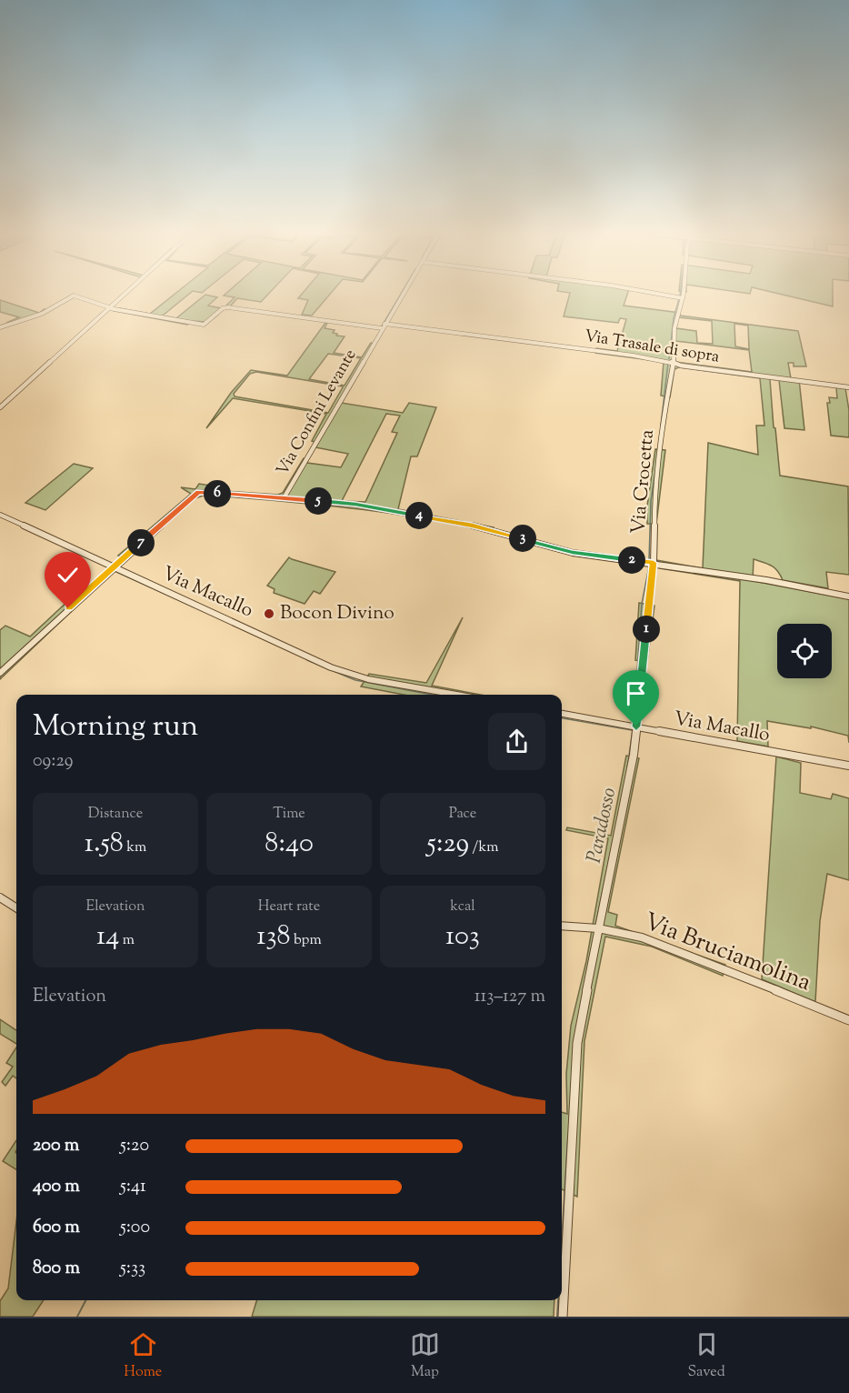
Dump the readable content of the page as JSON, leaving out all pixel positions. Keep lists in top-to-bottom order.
{
  "streets": {
    "street": [
      "Via Trasale di sopra",
      "Via Confini Levante",
      "Via Crocetta",
      "Via Macallo",
      "Via Bruciamolina"
    ]
  },
  "crossings": [
    ["Via Trasale di sopra", "Via Confini Levante"],
    ["Via Trasale di sopra", "Via Crocetta"],
    ["Via Confini Levante", "Via Macallo"],
    ["Via Crocetta", "Via Macallo"],
    ["Via Crocetta", "Via Bruciamolina"]
  ],
  "water": ["Paradosso"],
  "places": ["Bocon Divino"],
  "page": {
    "pins": [
      "6",
      "5",
      "4",
      "3",
      "7",
      "2",
      "1"
    ],
    "heading": ["Morning run", "09:29"],
    "stats": [
      ["Distance", "1.58 km"],
      ["Time", "8:40"],
      ["Pace", "5:29 /km"],
      ["Elevation", "14 m"],
      ["Heart rate", "138 bpm"],
      ["kcal", "103"]
    ],
    "chart": ["Elevation", "113–127 m"],
    "list": [
      {
        "name": "200 m",
        "note": "5:20"
      },
      {
        "name": "400 m",
        "note": "5:41"
      },
      {
        "name": "600 m",
        "note": "5:00"
      },
      {
        "name": "800 m",
        "note": "5:33"
      }
    ],
    "tabs": ["Home", "Map", "Saved"]
  }
}
